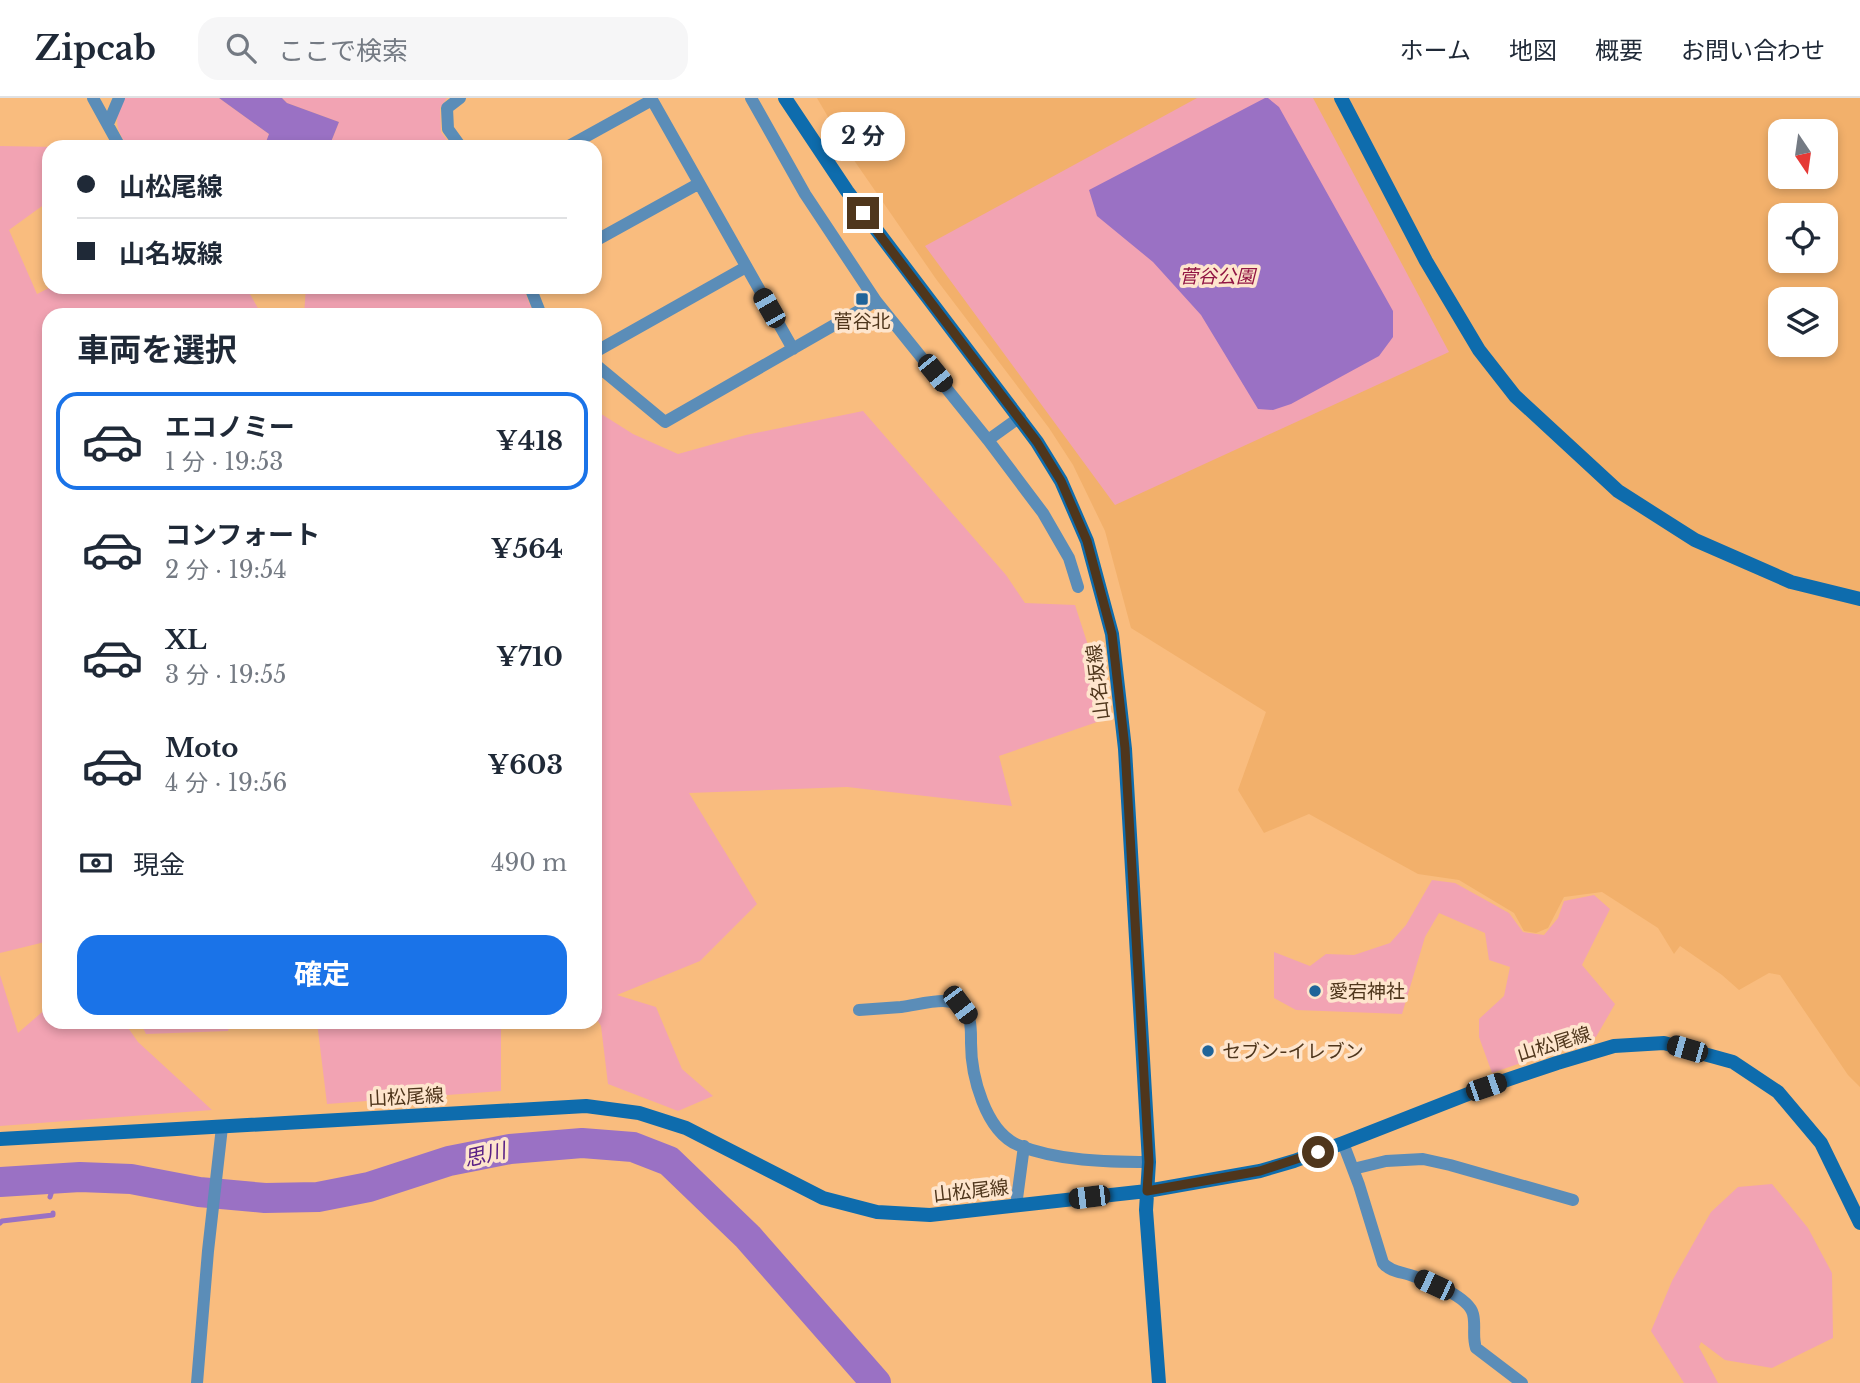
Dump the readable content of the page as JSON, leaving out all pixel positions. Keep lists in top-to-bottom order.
{
  "streets": {
    "main road": ["山名坂線", "山松尾線"]
  },
  "crossings": [
    ["山名坂線", "山松尾線"]
  ],
  "water": ["思川"],
  "parks": ["菅谷公園"],
  "places": {
    "transit": ["菅谷北"],
    "other": ["愛宕神社", "セブン-イレブン"]
  },
  "north": "bottom",
  "page": {
    "header": "Zipcab",
    "search": "ここで検索",
    "nav": [
      "ホーム",
      "地図",
      "概要",
      "お問い合わせ"
    ],
    "bubble": "2 分",
    "banner": ["山松尾線", "山名坂線"],
    "heading": "車両を選択",
    "list": [
      {
        "name": "エコノミー",
        "note": "1 分 · 19:53",
        "value": "¥418"
      },
      {
        "name": "コンフォート",
        "note": "2 分 · 19:54",
        "value": "¥564"
      },
      {
        "name": "XL",
        "note": "3 分 · 19:55",
        "value": "¥710"
      },
      {
        "name": "Moto",
        "note": "4 分 · 19:56",
        "value": "¥603"
      }
    ],
    "pay": ["現金", "490 m"],
    "buttons": "確定"
  }
}
